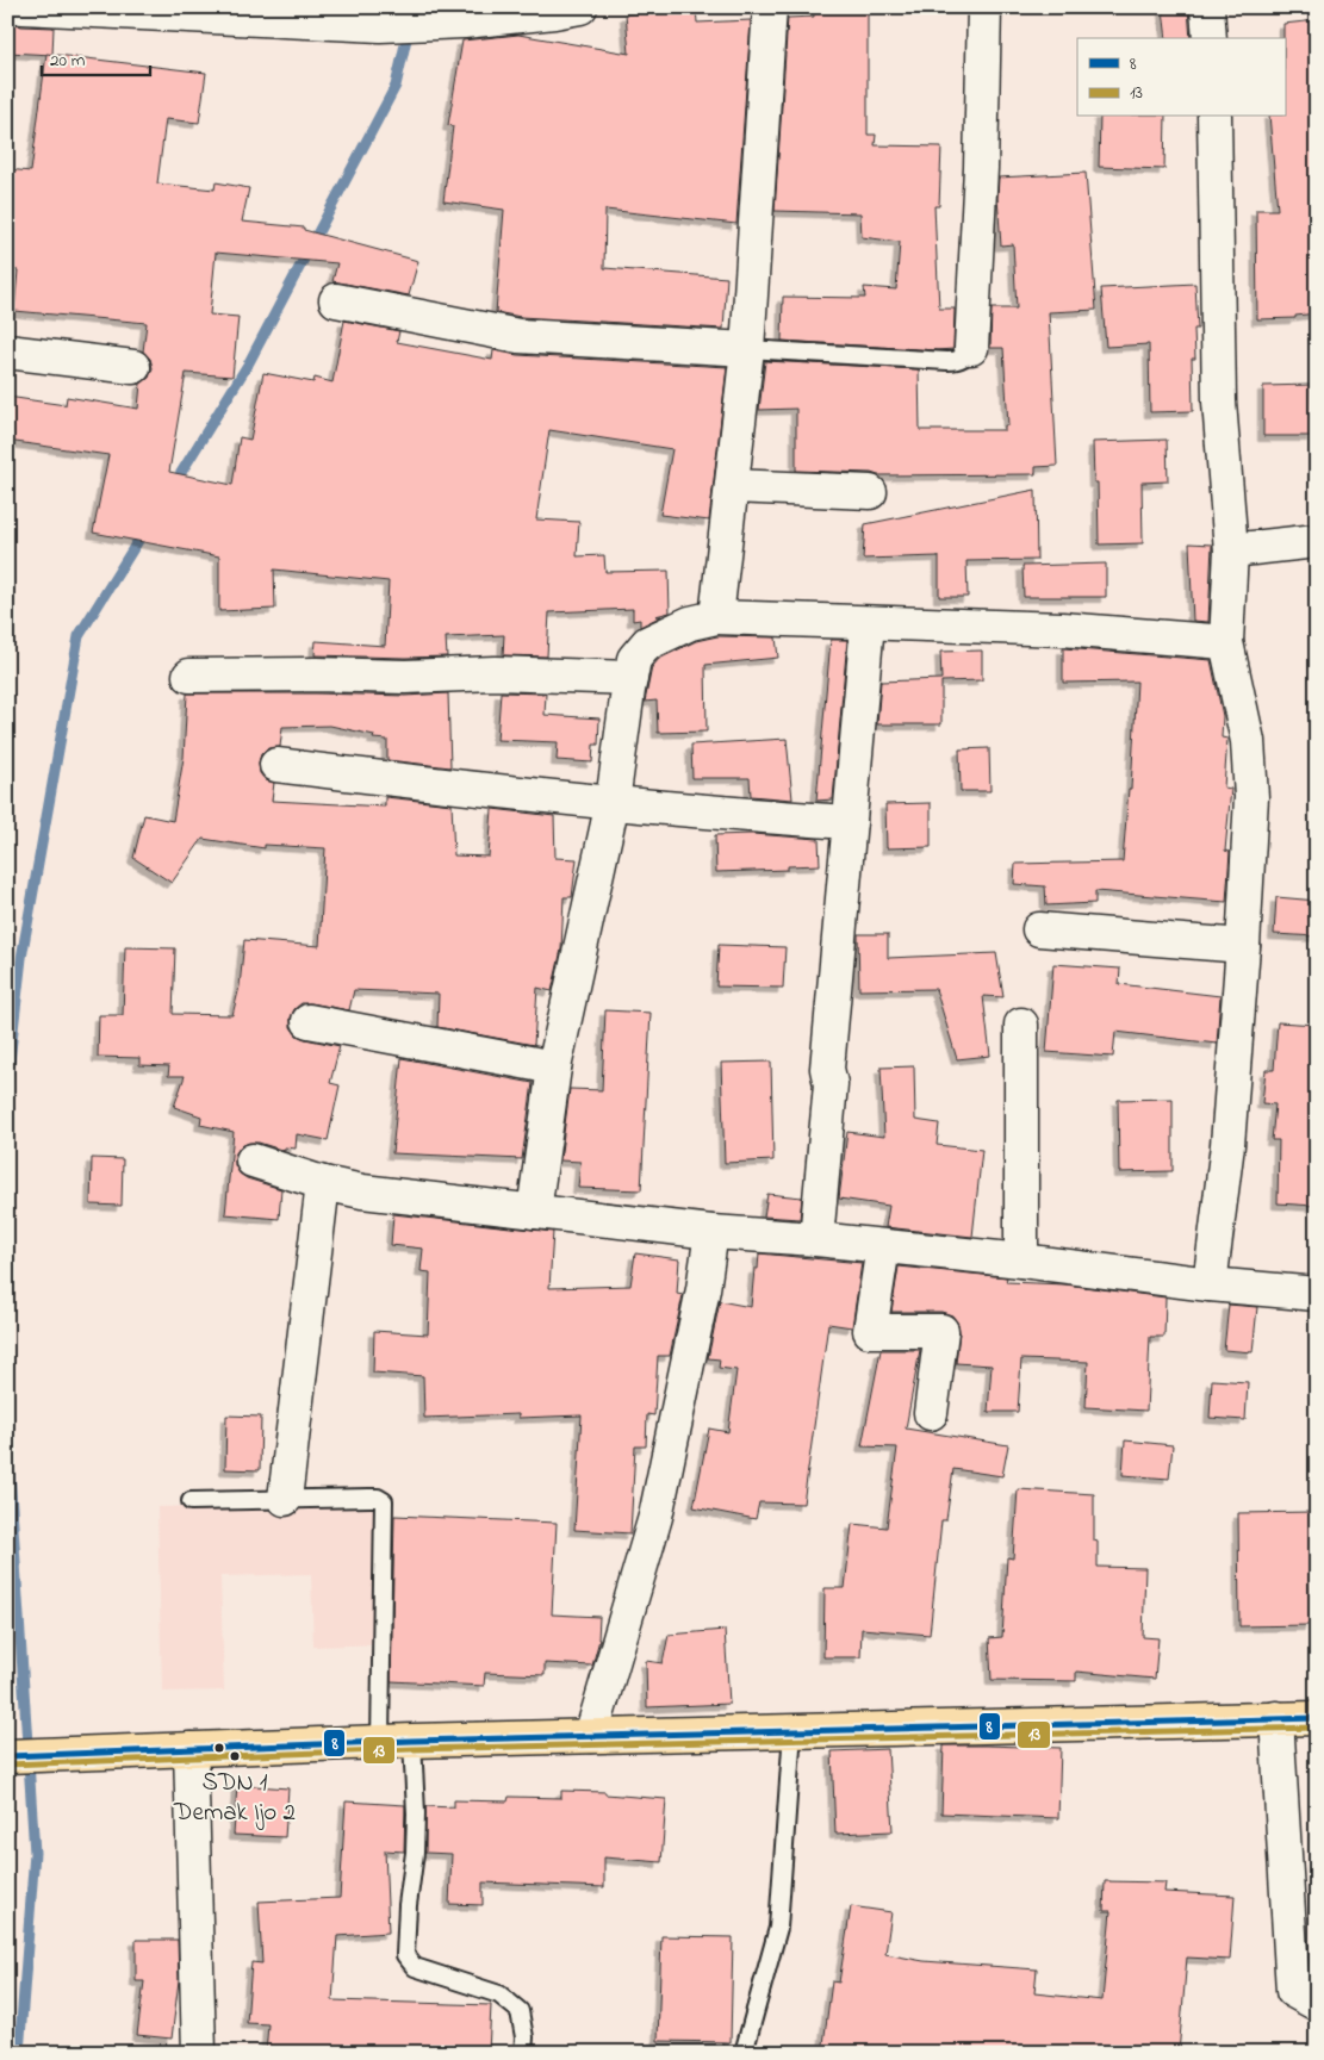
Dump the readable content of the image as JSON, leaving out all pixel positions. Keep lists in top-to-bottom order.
{
  "places": ["SDN 1 Demak Ijo 2"],
  "lines": ["transit line 8", "transit line 13"],
  "legend": ["8", "13"],
  "scale_bar": "20 m"
}
